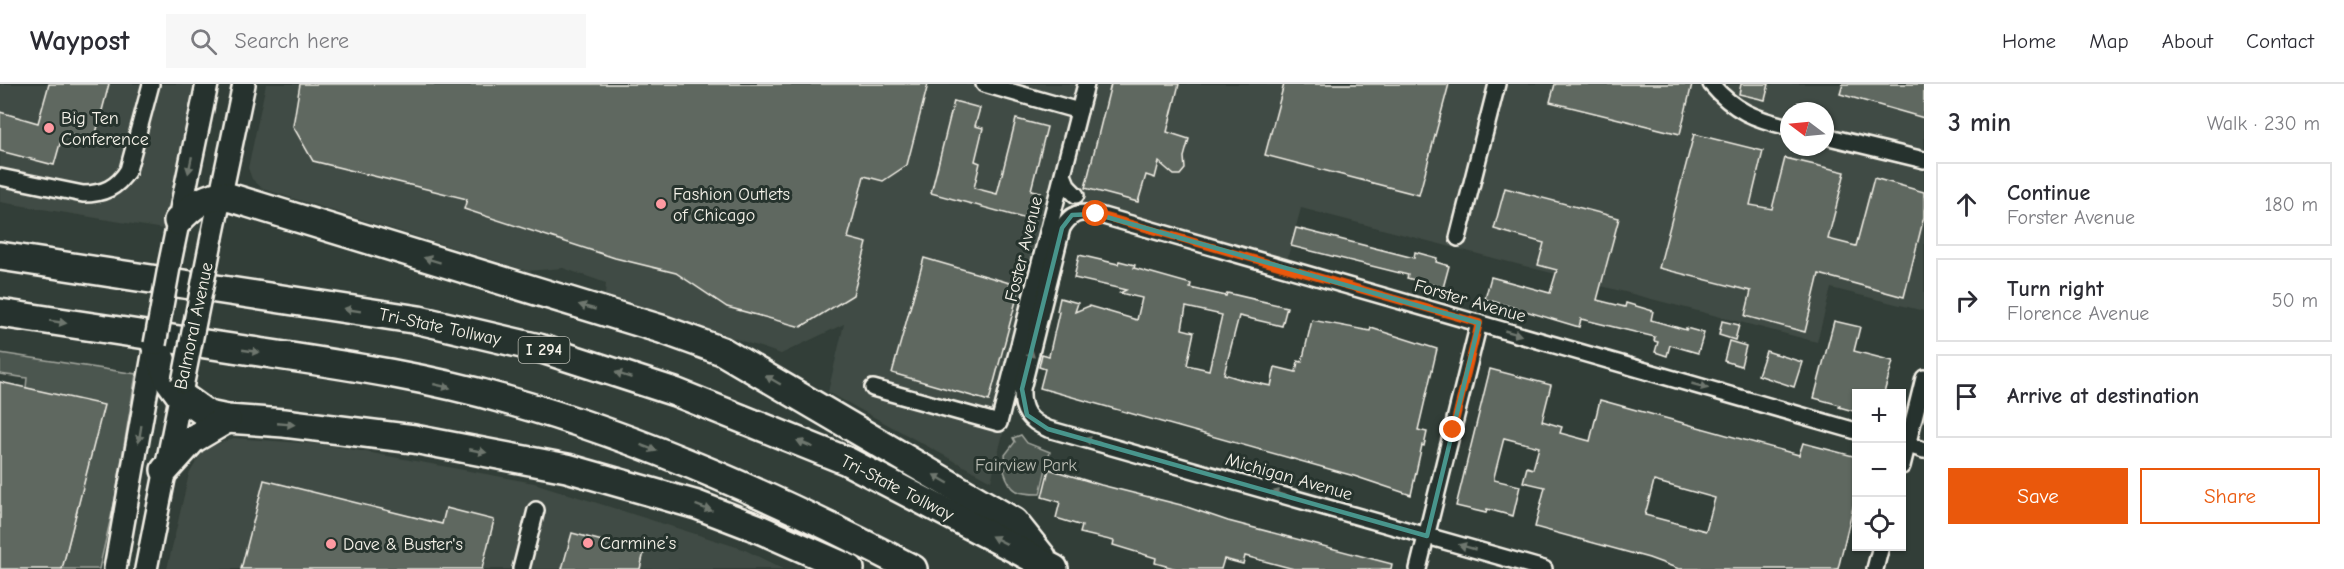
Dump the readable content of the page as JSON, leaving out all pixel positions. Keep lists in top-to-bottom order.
{
  "streets": {
    "highway": ["Tri-State Tollway", "I 294"],
    "street": [
      "Foster Avenue",
      "Forster Avenue",
      "Balmoral Avenue",
      "Michigan Avenue"
    ]
  },
  "crossings": [
    ["Foster Avenue", "Forster Avenue"],
    ["Foster Avenue", "Michigan Avenue"]
  ],
  "one_way": ["Forster Avenue", "Michigan Avenue"],
  "parks": ["Fairview Park"],
  "places": [
    "Big Ten Conference",
    "Fashion Outlets of Chicago",
    "Carmine’s",
    "Dave & Buster's"
  ],
  "north": "left",
  "page": {
    "header": "Waypost",
    "search": "Search here",
    "nav": [
      "Home",
      "Map",
      "About",
      "Contact"
    ],
    "heading": ["3 min", "Walk · 230 m"],
    "list": [
      ["Continue", "Forster Avenue", "180 m"],
      ["Turn right", "Florence Avenue", "50 m"],
      "Arrive at destination"
    ],
    "map_buttons": ["+", "−"],
    "buttons": ["Save", "Share"]
  }
}
